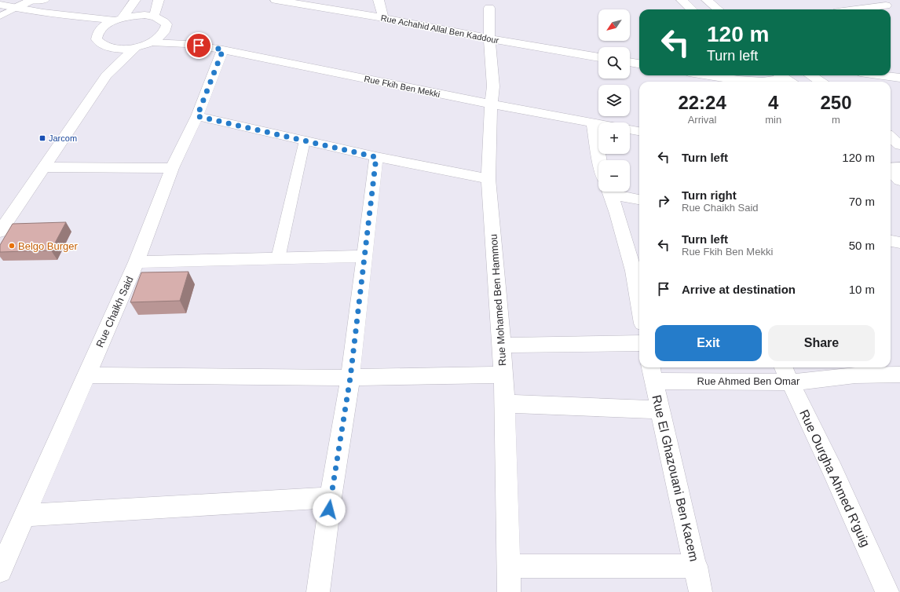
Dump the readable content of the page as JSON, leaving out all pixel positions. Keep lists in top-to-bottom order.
{
  "streets": {
    "street": [
      "Rue Achahid Allal Ben Kaddour",
      "Rue Fkih Ben Mekki",
      "Rue Mohamed Ben Hammou",
      "Rue Chaikh Said",
      "Rue Ahmed Ben Omar",
      "Rue El Ghazouani Ben Kacem",
      "Rue Ourgha Ahmed R'guig"
    ]
  },
  "crossings": [
    ["Rue Achahid Allal Ben Kaddour", "Rue Mohamed Ben Hammou"],
    ["Rue Fkih Ben Mekki", "Rue Mohamed Ben Hammou"],
    ["Rue Fkih Ben Mekki", "Rue Chaikh Said"],
    ["Rue Ahmed Ben Omar", "Rue El Ghazouani Ben Kacem"],
    ["Rue Ahmed Ben Omar", "Rue Ourgha Ahmed R'guig"]
  ],
  "places": {
    "transit": ["Jarcom"],
    "other": ["Belgo Burger"]
  },
  "north": "bottom left",
  "page": {
    "map_buttons": ["+", "−"],
    "turn": ["120 m", "Turn left"],
    "eta": [
      "22:24",
      "Arrival",
      "4",
      "min",
      "250",
      "m"
    ],
    "list": [
      {
        "name": "Turn left",
        "value": "120 m"
      },
      {
        "name": "Turn right",
        "note": "Rue Chaikh Said",
        "value": "70 m"
      },
      {
        "name": "Turn left",
        "note": "Rue Fkih Ben Mekki",
        "value": "50 m"
      },
      {
        "name": "Arrive at destination",
        "value": "10 m"
      }
    ],
    "buttons": ["Exit", "Share"]
  }
}
